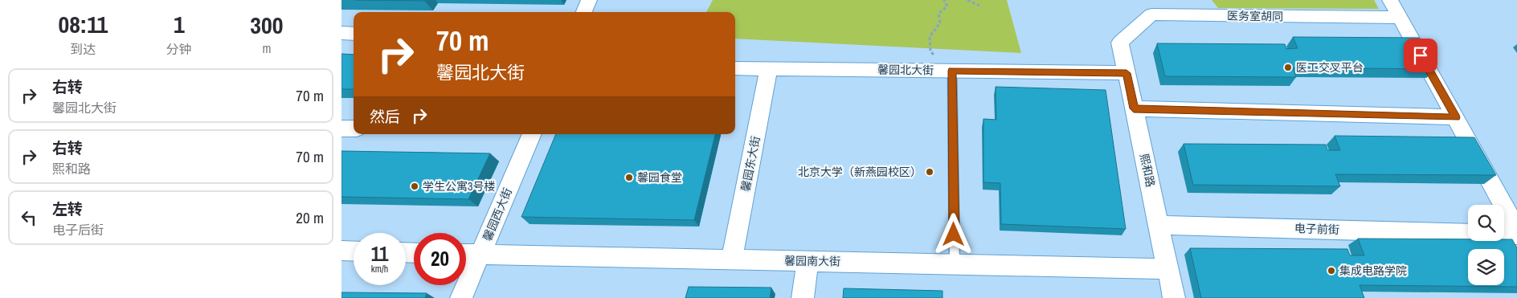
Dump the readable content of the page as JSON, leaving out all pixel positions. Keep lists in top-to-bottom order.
{
  "streets": {
    "street": [
      "医务室胡同",
      "馨园北大街",
      "馨园东大街",
      "熙和路",
      "馨园西大街",
      "电子前街",
      "馨园南大街"
    ]
  },
  "crossings": [
    ["医务室胡同", "熙和路"],
    ["馨园北大街", "馨园东大街"],
    ["馨园北大街", "熙和路"],
    ["馨园东大街", "馨园南大街"],
    ["熙和路", "电子前街"],
    ["熙和路", "馨园南大街"],
    ["馨园西大街", "馨园南大街"]
  ],
  "places": [
    "医工交叉平台",
    "北京大学（新燕园校区）",
    "馨园食堂",
    "学生公寓3号楼",
    "集成电路学院"
  ],
  "page": {
    "eta": [
      "08:11",
      "到达",
      "1",
      "分钟",
      "300",
      "m"
    ],
    "turn": ["70 m", "馨园北大街"],
    "list": [
      {
        "name": "右转",
        "note": "馨园北大街",
        "value": "70 m"
      },
      {
        "name": "右转",
        "note": "熙和路",
        "value": "70 m"
      },
      {
        "name": "左转",
        "note": "电子后街",
        "value": "20 m"
      }
    ],
    "then": "然后",
    "speed": "11 km/h",
    "limit": "20"
  }
}
